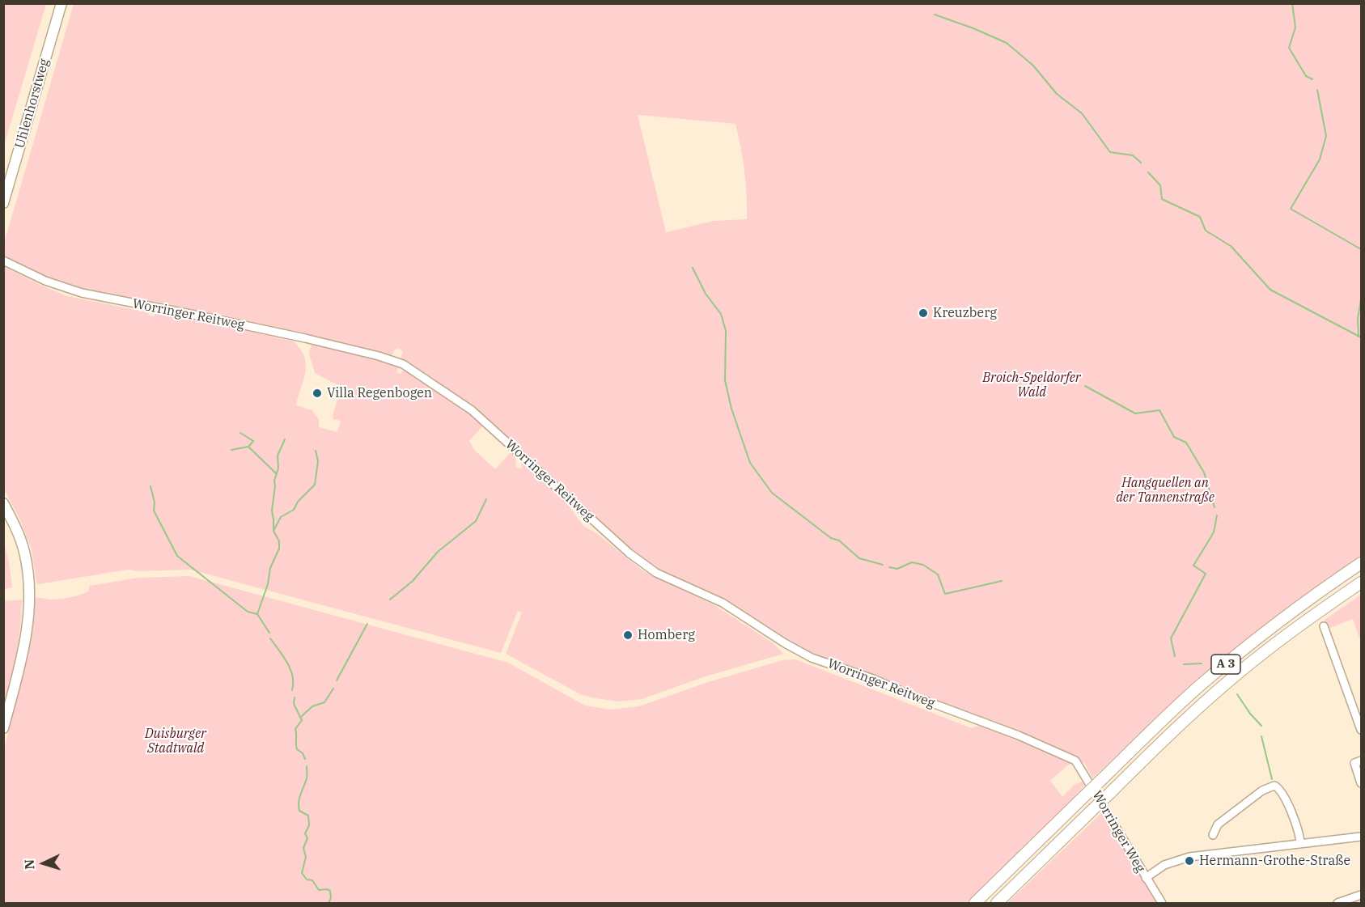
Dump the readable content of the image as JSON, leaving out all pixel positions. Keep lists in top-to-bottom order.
{
  "streets": {
    "highway": ["A 3"],
    "main road": ["Uhlenhorstweg"],
    "street": ["Worringer Reitweg", "Worringer Weg"]
  },
  "crossings": [
    ["Worringer Reitweg", "Worringer Weg"]
  ],
  "parks": ["Broich-Speldorfer Wald", "Hangquellen an der Tannenstraße", "Duisburger Stadtwald"],
  "places": [
    "Kreuzberg",
    "Villa Regenbogen",
    "Homberg",
    "Hermann-Grothe-Straße"
  ],
  "north": "left"
}
